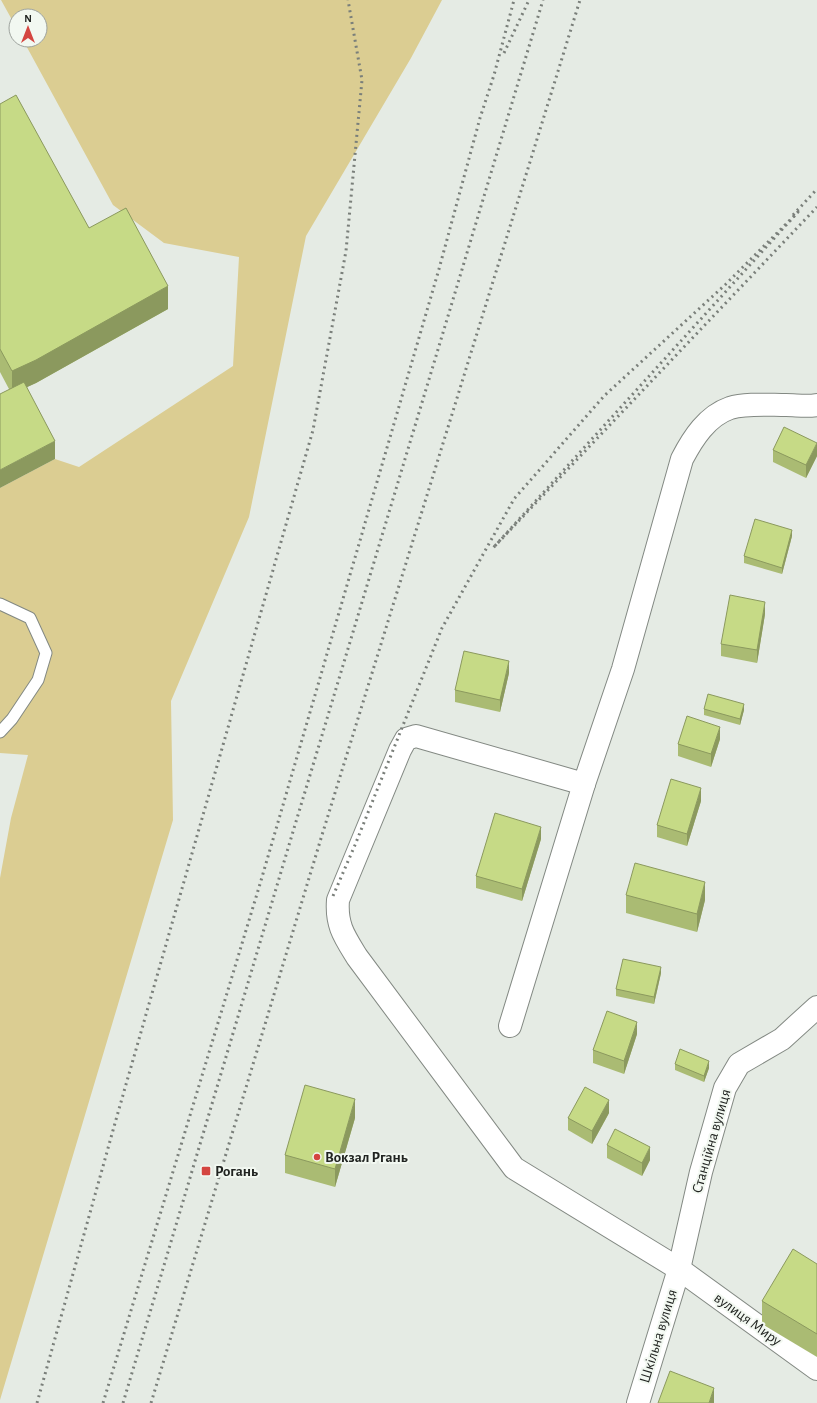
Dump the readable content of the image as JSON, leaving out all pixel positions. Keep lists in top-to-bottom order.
{
  "streets": {
    "street": ["Станційна вулиця", "вулиця Миру", "Шкільна вулиця"]
  },
  "crossings": [
    ["Станційна вулиця", "вулиця Миру"],
    ["Станційна вулиця", "Шкільна вулиця"],
    ["вулиця Миру", "Шкільна вулиця"]
  ],
  "places": {
    "other": ["Вокзал Ргань"],
    "transit": ["Рогань"]
  },
  "north": "top"
}
